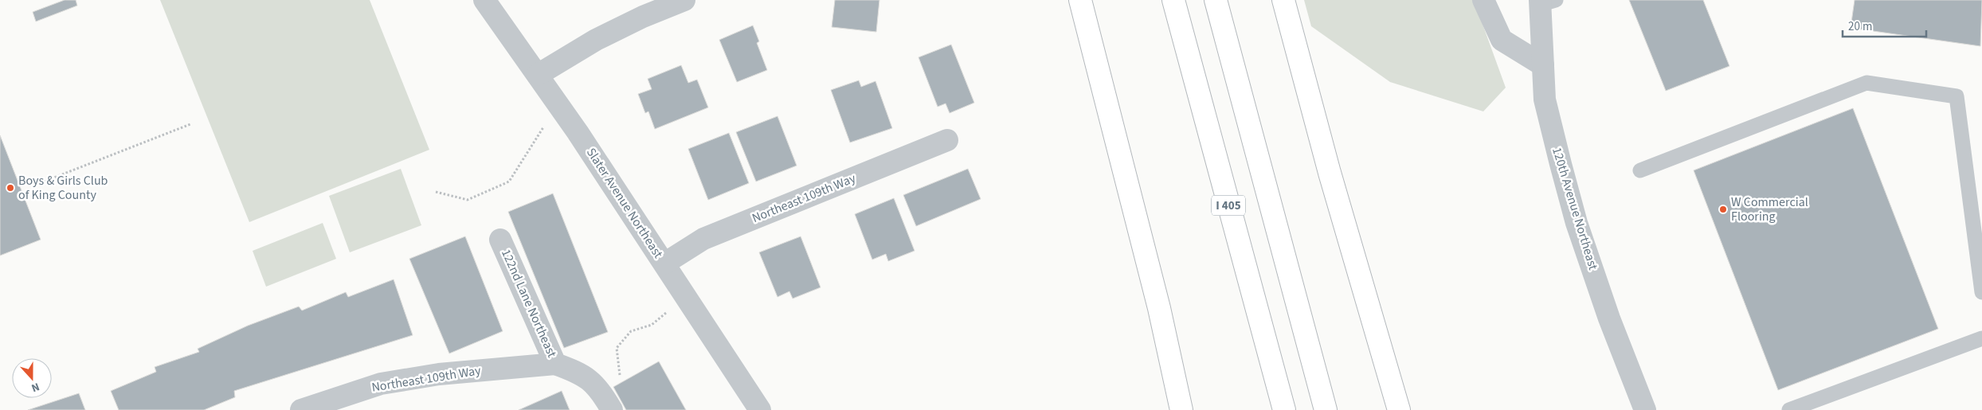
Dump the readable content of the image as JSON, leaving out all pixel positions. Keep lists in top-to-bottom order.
{
  "streets": {
    "highway": ["I 405"],
    "street": [
      "Northeast 109th Way",
      "Slater Avenue Northeast",
      "120th Avenue Northeast",
      "122nd Lane Northeast"
    ]
  },
  "crossings": [
    ["Northeast 109th Way", "Slater Avenue Northeast"],
    ["Northeast 109th Way", "122nd Lane Northeast"]
  ],
  "places": ["Boys & Girls Club of King County", "W Commercial Flooring"],
  "scale_bar": "20 m",
  "north": "bottom"
}
